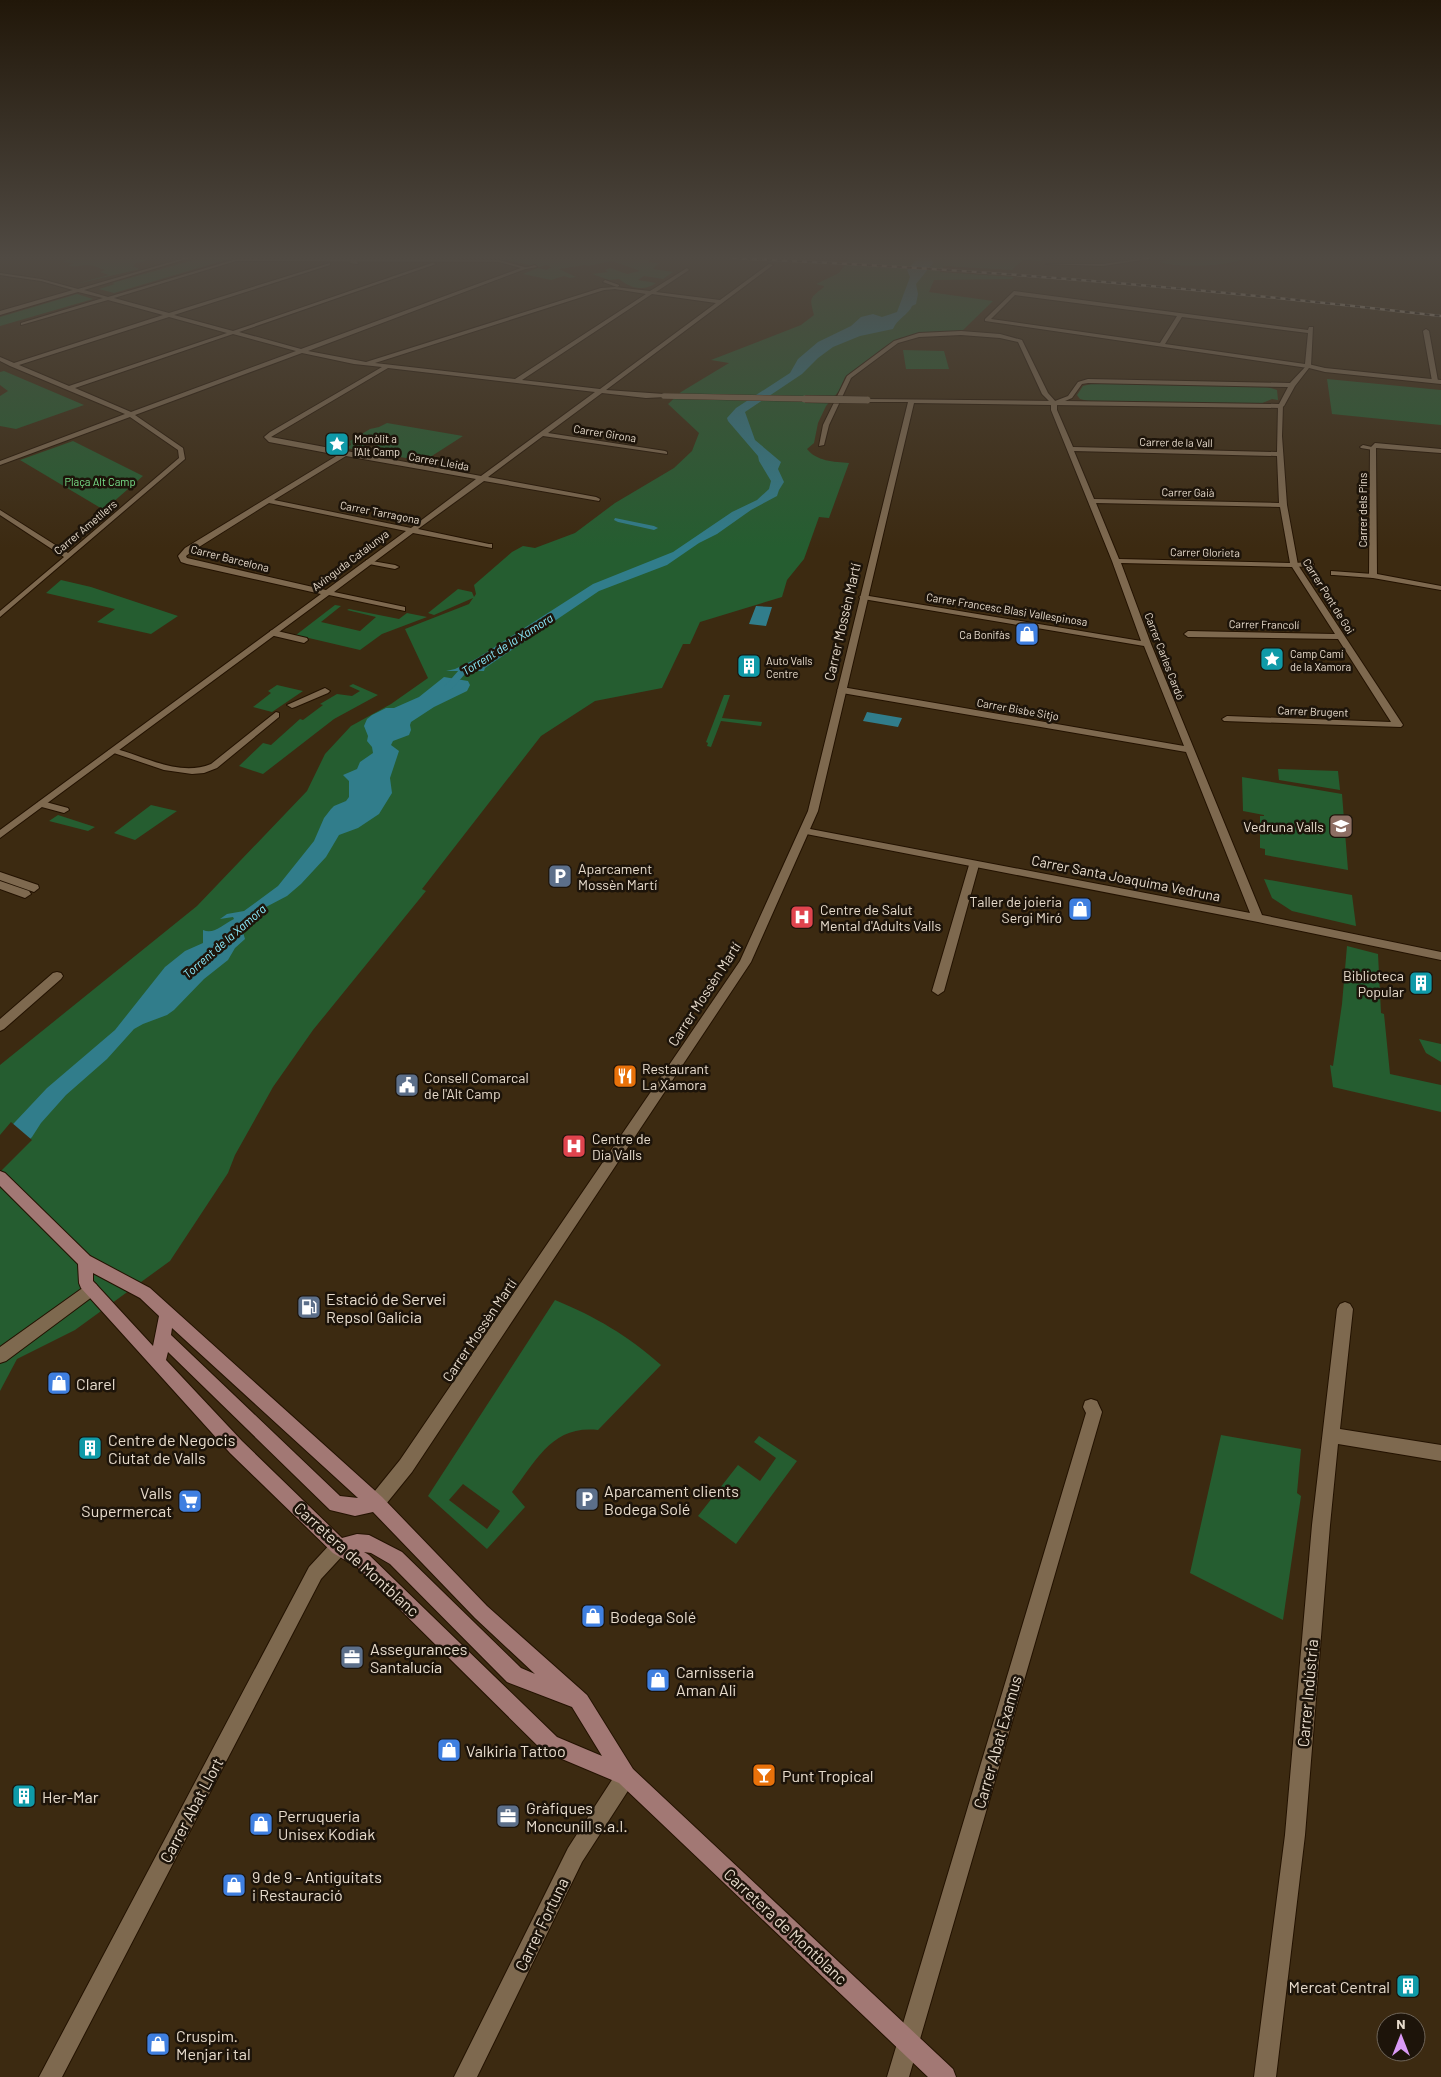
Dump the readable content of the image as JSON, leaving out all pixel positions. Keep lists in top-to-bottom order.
{
  "streets": {
    "main road": ["Carretera de Montblanc"],
    "street": [
      "Carrer Girona",
      "Carrer de la Vall",
      "Carrer Lleida",
      "Carrer Gaià",
      "Carrer dels Pins",
      "Carrer Tarragona",
      "Carrer Ametllers",
      "Carrer Glorieta",
      "Carrer Barcelona",
      "Avinguda Catalunya",
      "Carrer Pont de Goi",
      "Carrer Francesc Blasi Vallespinosa",
      "Carrer Mossèn Martí",
      "Carrer Francolí",
      "Carrer Carles Cardó",
      "Carrer Bisbe Sitjo",
      "Carrer Brugent",
      "Carrer Santa Joaquima Vedruna",
      "Carrer Indústria",
      "Carrer Abat Examus",
      "Carrer Abat Llort",
      "Carrer Fortuna"
    ]
  },
  "crossings": [
    ["Carrer Girona", "Avinguda Catalunya"],
    ["Carrer de la Vall", "Carrer Pont de Goi"],
    ["Carrer de la Vall", "Carrer Carles Cardó"],
    ["Carrer Lleida", "Carrer Barcelona"],
    ["Carrer Lleida", "Avinguda Catalunya"],
    ["Carrer Gaià", "Carrer Pont de Goi"],
    ["Carrer Gaià", "Carrer Carles Cardó"],
    ["Carrer Tarragona", "Carrer Barcelona"],
    ["Carrer Tarragona", "Avinguda Catalunya"],
    ["Carrer Glorieta", "Carrer Pont de Goi"],
    ["Carrer Glorieta", "Carrer Carles Cardó"],
    ["Carrer Barcelona", "Avinguda Catalunya"],
    ["Carrer Pont de Goi", "Carrer Francolí"],
    ["Carrer Pont de Goi", "Carrer Brugent"],
    ["Carrer Francesc Blasi Vallespinosa", "Carrer Mossèn Martí"],
    ["Carrer Francesc Blasi Vallespinosa", "Carrer Carles Cardó"],
    ["Carrer Mossèn Martí", "Carrer Bisbe Sitjo"],
    ["Carrer Mossèn Martí", "Carrer Santa Joaquima Vedruna"],
    ["Carrer Mossèn Martí", "Carretera de Montblanc"],
    ["Carrer Carles Cardó", "Carrer Bisbe Sitjo"],
    ["Carrer Carles Cardó", "Carrer Santa Joaquima Vedruna"],
    ["Carretera de Montblanc", "Carrer Abat Examus"],
    ["Carretera de Montblanc", "Carrer Abat Llort"],
    ["Carretera de Montblanc", "Carrer Fortuna"]
  ],
  "water": ["Torrent de la Xamora"],
  "parks": ["Plaça Alt Camp"],
  "places": {
    "place": ["Monòlit a l'Alt Camp", "Camp Camí de la Xamora"],
    "shop": [
      "Ca Bonifàs",
      "Taller de joieria Sergi Miró",
      "Clarel",
      "Bodega Solé",
      "Carnisseria Aman Ali",
      "Valkiria Tattoo",
      "Perruqueria Unisex Kodiak",
      "9 de 9 - Antiguitats i Restauració",
      "Cruspim. Menjar i tal"
    ],
    "building": [
      "Auto Valls Centre",
      "Biblioteca Popular",
      "Centre de Negocis Ciutat de Valls",
      "Her-Mar",
      "Mercat Central"
    ],
    "school or university": ["Vedruna Valls"],
    "parking": ["Aparcament Mossèn Martí", "Aparcament clients Bodega Solé"],
    "hospital": ["Centre de Salut Mental d'Adults Valls", "Centre de Dia Valls"],
    "restaurant": ["Restaurant La Xamora"],
    "public building": ["Consell Comarcal de l'Alt Camp"],
    "fuel station": ["Estació de Servei Repsol Galícia"],
    "supermarket": ["Valls Supermercat"],
    "office": ["Assegurances Santalucía", "Gràfiques Moncunill s.a.l."],
    "bar": ["Punt Tropical"]
  },
  "north": "top"
}
